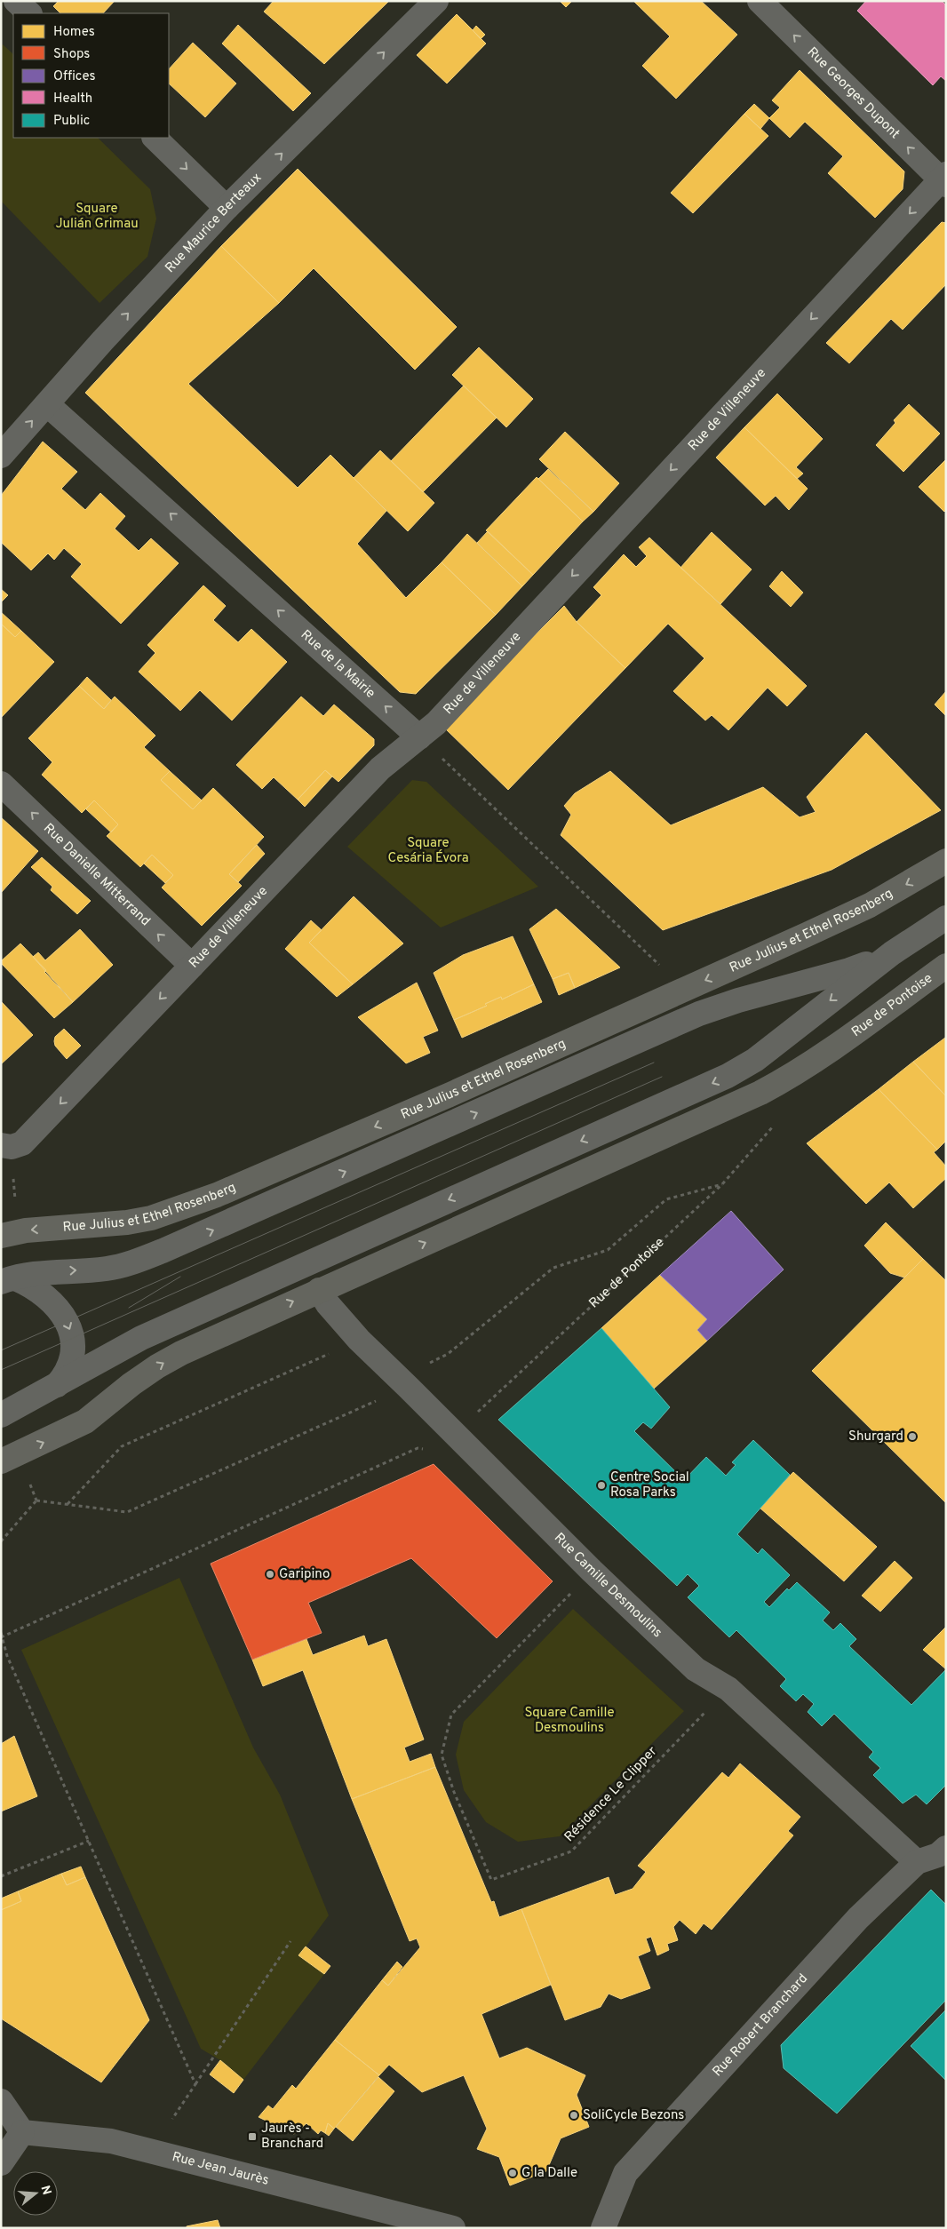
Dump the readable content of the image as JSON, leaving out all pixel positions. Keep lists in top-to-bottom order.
{
  "streets": {
    "main road": ["Rue Julius et Ethel Rosenberg", "Rue de Pontoise"],
    "street": [
      "Rue Georges Dupont",
      "Rue Maurice Berteaux",
      "Rue de Villeneuve",
      "Rue de la Mairie",
      "Rue Danielle Mitterrand",
      "Rue Camille Desmoulins",
      "Rue Robert Branchard",
      "Rue Jean Jaurès"
    ],
    "path": ["Résidence Le Clipper"]
  },
  "crossings": [
    ["Rue Georges Dupont", "Rue de Villeneuve"],
    ["Rue Maurice Berteaux", "Rue de la Mairie"],
    ["Rue de Villeneuve", "Rue de la Mairie"],
    ["Rue de Villeneuve", "Rue Danielle Mitterrand"],
    ["Rue de Pontoise", "Rue Camille Desmoulins"],
    ["Rue Camille Desmoulins", "Résidence Le Clipper"],
    ["Rue Camille Desmoulins", "Rue Robert Branchard"]
  ],
  "one_way": [
    "Rue Georges Dupont",
    "Rue Maurice Berteaux",
    "Rue de Villeneuve",
    "Rue de la Mairie",
    "Rue Danielle Mitterrand",
    "Rue de Pontoise"
  ],
  "parks": ["Square Julián Grimau", "Square Cesária Évora", "Square Camille Desmoulins"],
  "places": {
    "other": [
      "Shurgard",
      "Centre Social Rosa Parks",
      "Garipino",
      "SoliCycle Bezons",
      "G la Dalle"
    ],
    "transit": ["Jaurès - Branchard"]
  },
  "legend": [
    "Homes",
    "Shops",
    "Offices",
    "Health",
    "Public"
  ],
  "north": "right"
}
